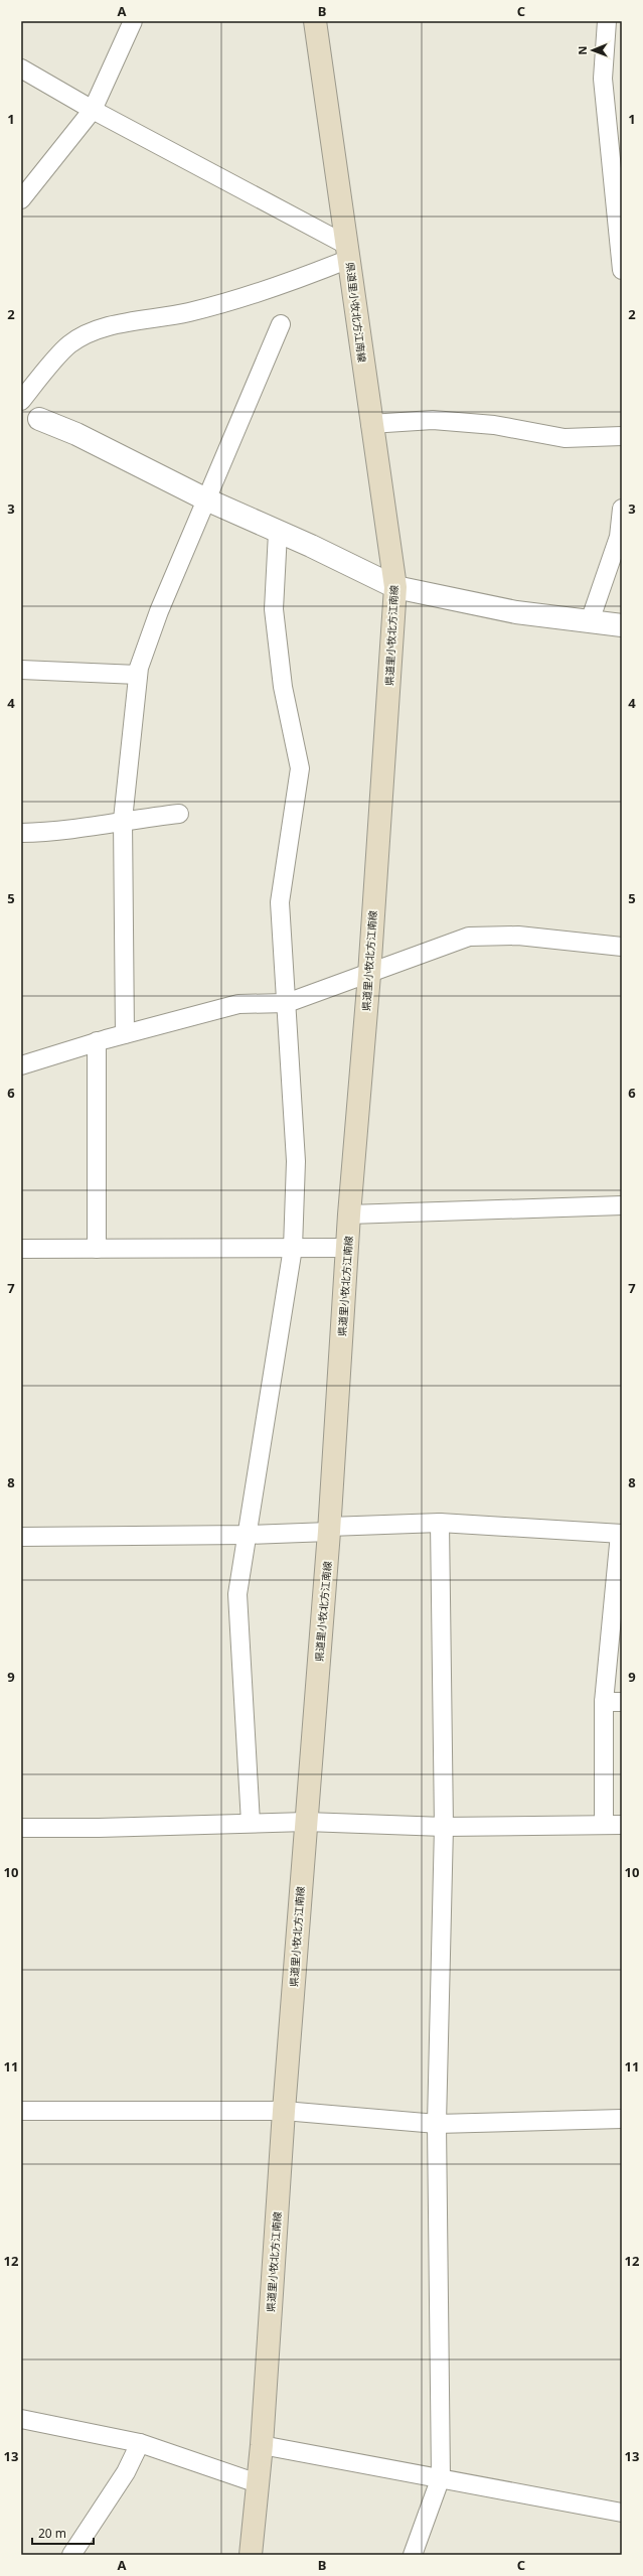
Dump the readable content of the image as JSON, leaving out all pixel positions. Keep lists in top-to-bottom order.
{
  "streets": {
    "main road": ["県道里小牧北方江南線"]
  },
  "scale_bar": "20 m",
  "north": "left",
  "grid": {
    "columns": ["A", "B", "C"],
    "rows": [
      "1",
      "2",
      "3",
      "4",
      "5",
      "6",
      "7",
      "8",
      "9",
      "10",
      "11",
      "12",
      "13"
    ]
  }
}
